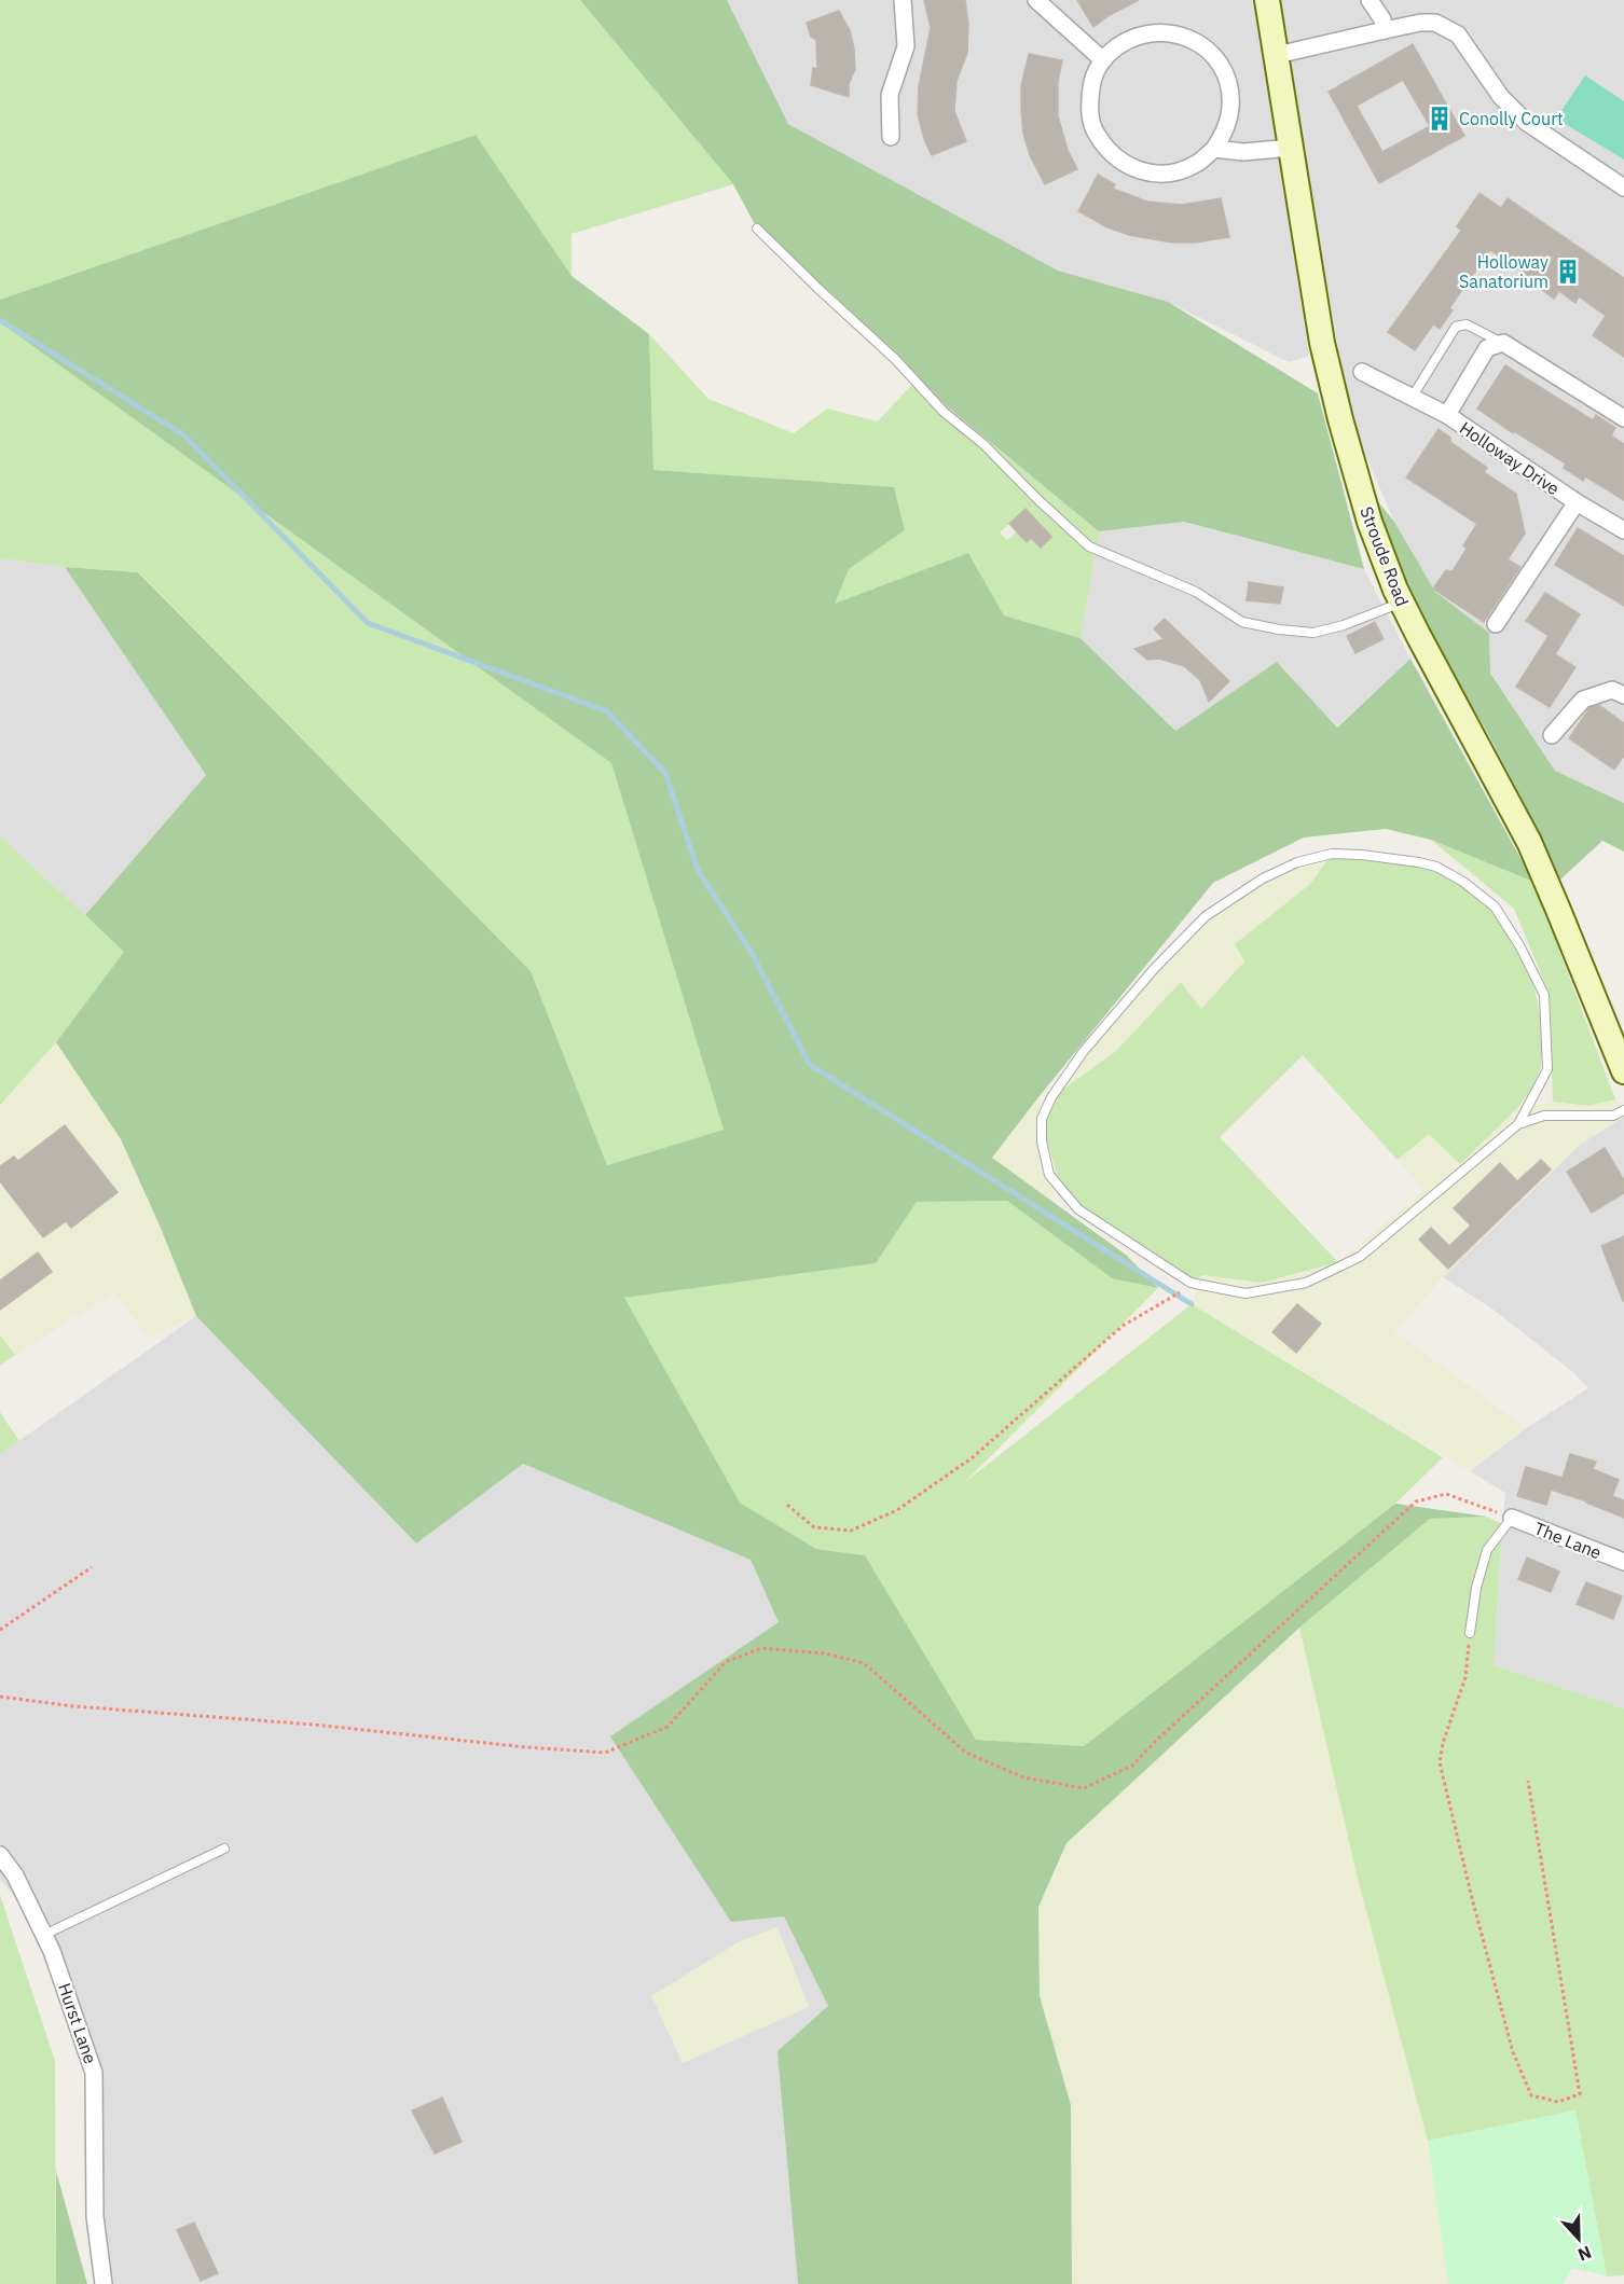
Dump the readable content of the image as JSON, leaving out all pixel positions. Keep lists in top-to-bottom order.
{
  "streets": {
    "street": [
      "Holloway Drive",
      "Stroude Road",
      "The Lane",
      "Hurst Lane"
    ]
  },
  "places": {
    "building": ["Conolly Court", "Holloway Sanatorium"]
  },
  "north": "bottom"
}
